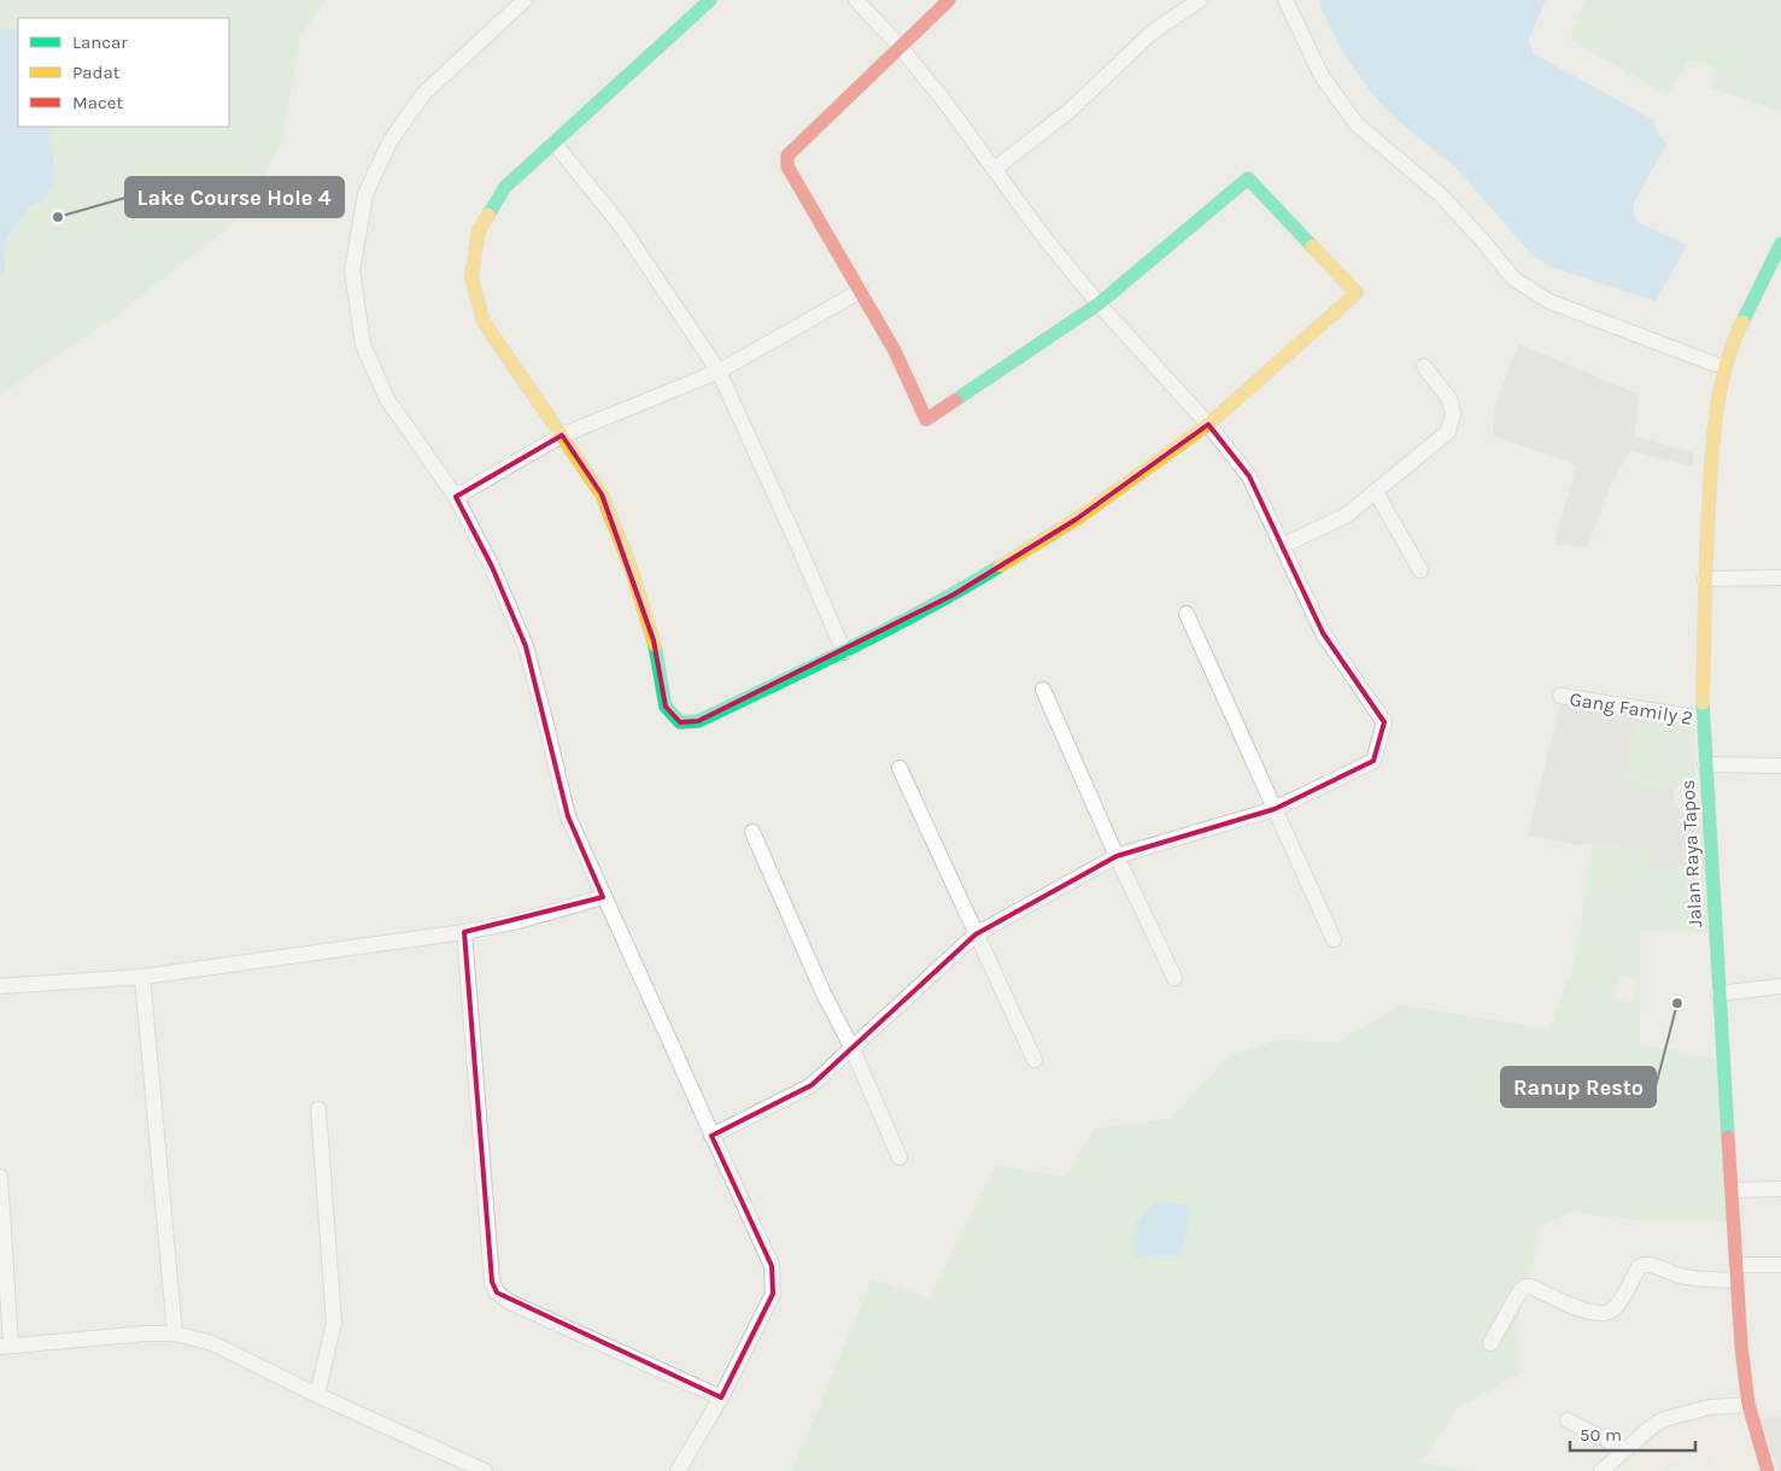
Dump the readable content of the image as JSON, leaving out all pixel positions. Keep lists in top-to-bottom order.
{
  "streets": {
    "street": ["Gang Family 2", "Jalan Raya Tapos"]
  },
  "crossings": [
    ["Gang Family 2", "Jalan Raya Tapos"]
  ],
  "places": ["Lake Course Hole 4", "Ranup Resto"],
  "legend": ["Lancar", "Padat", "Macet"],
  "scale_bar": "50 m"
}
